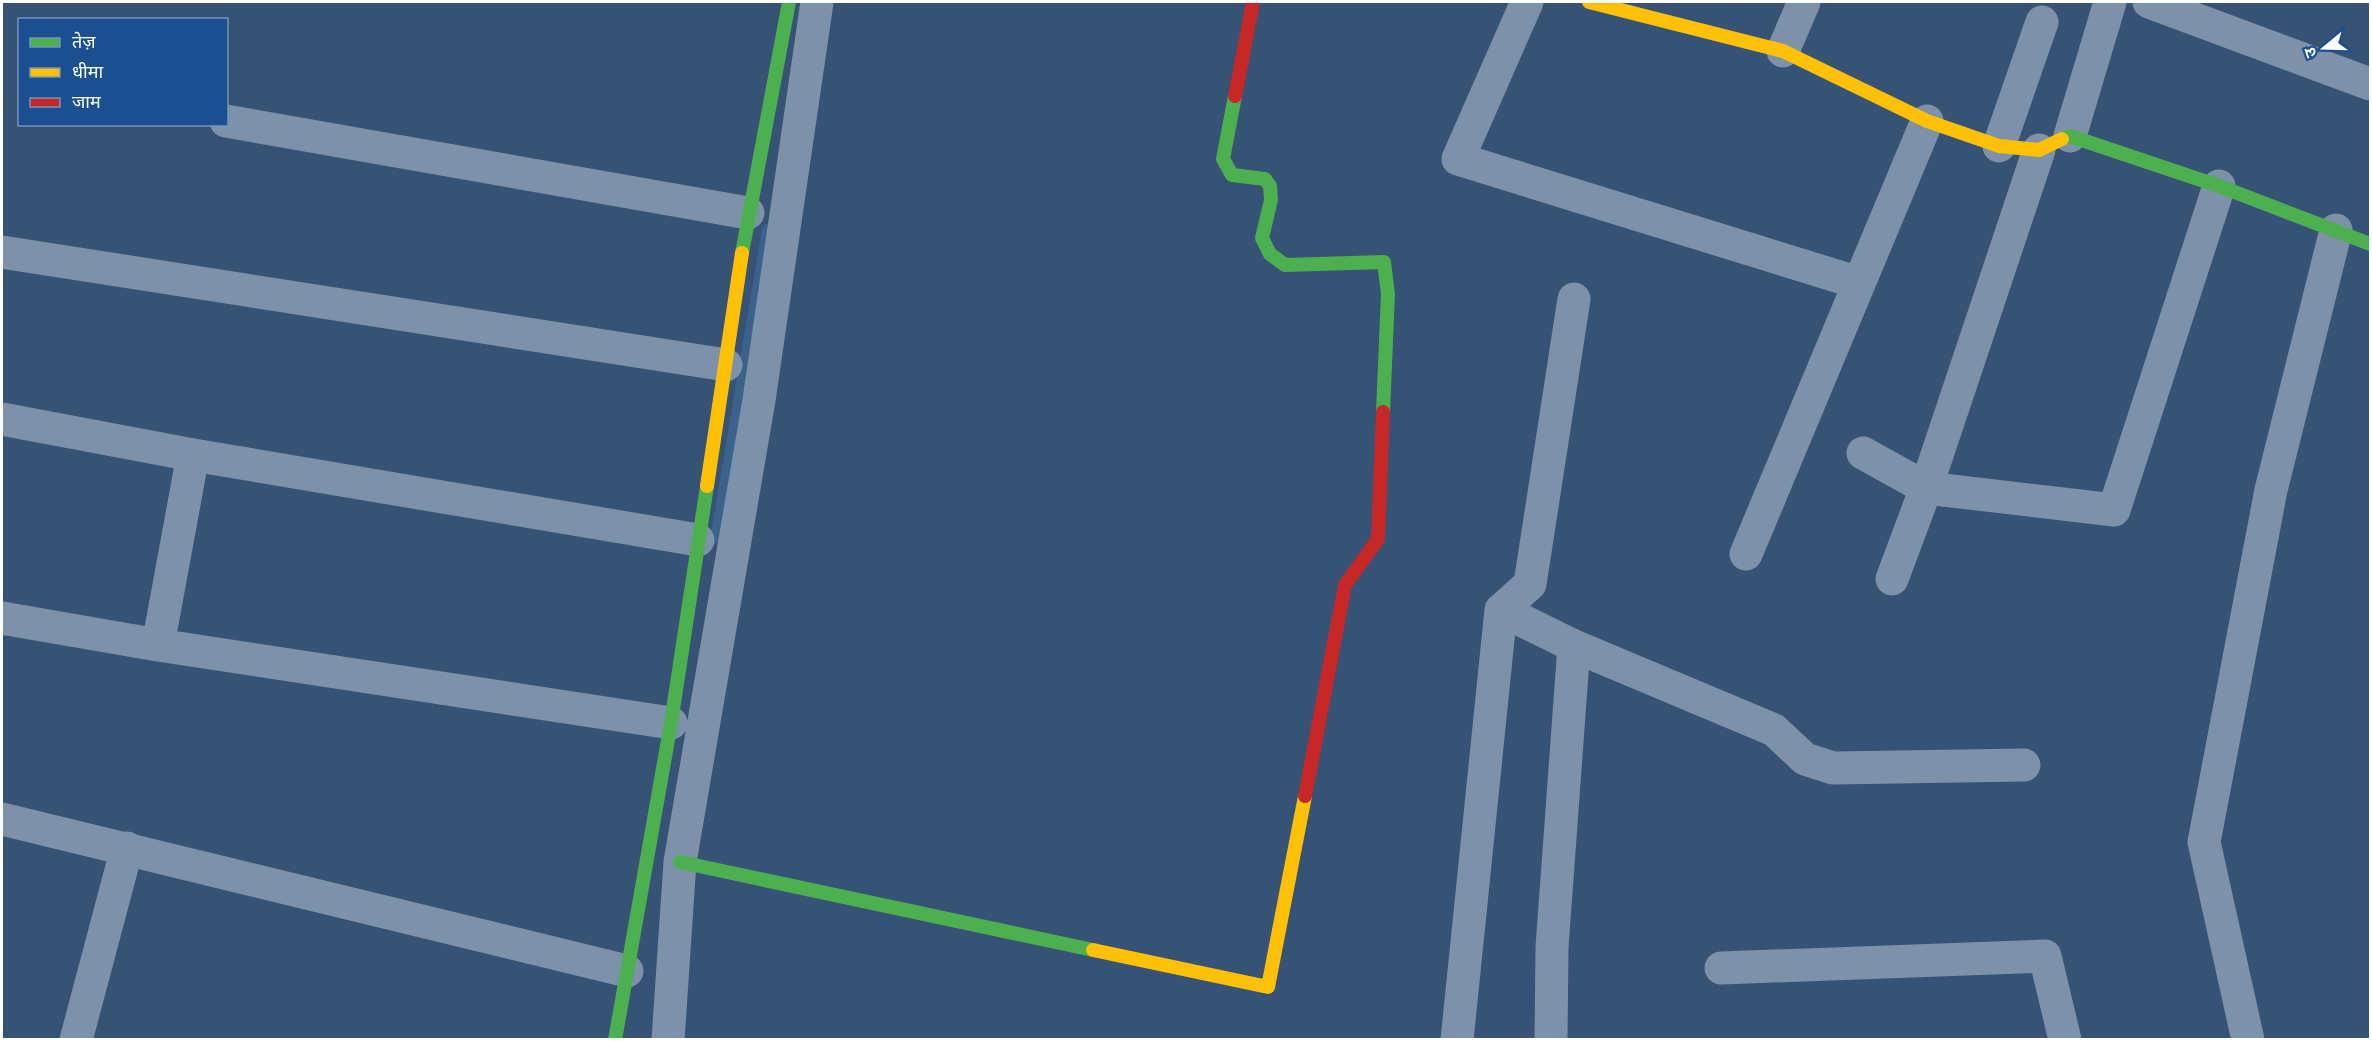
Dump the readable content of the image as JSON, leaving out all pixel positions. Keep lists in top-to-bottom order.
{
  "legend": ["तेज़", "धीमा", "जाम"],
  "north": "left"
}
